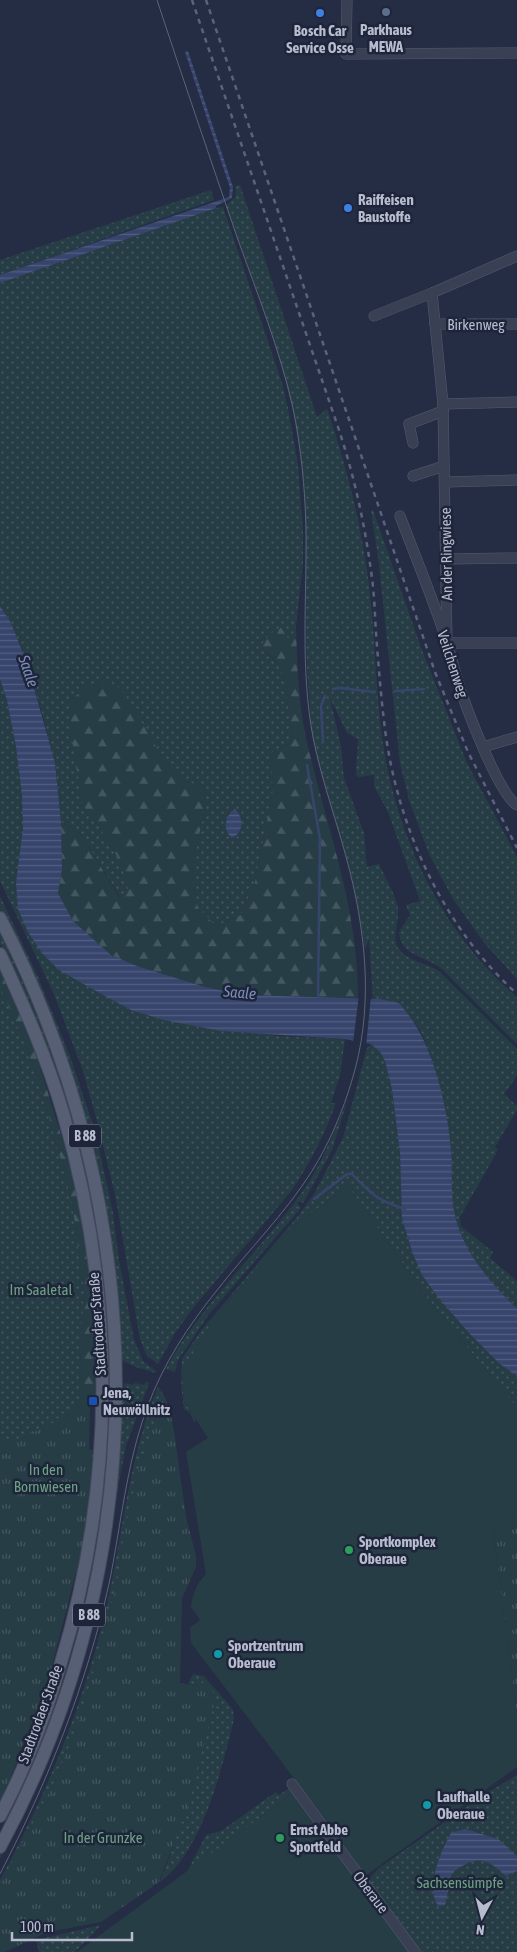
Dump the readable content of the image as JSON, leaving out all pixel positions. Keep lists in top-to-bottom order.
{
  "streets": {
    "main road": ["B 88", "Stadtrodaer Straße"],
    "street": [
      "Birkenweg",
      "An der Ringwiese",
      "Veilchenweg",
      "Oberaue"
    ]
  },
  "crossings": [
    ["Birkenweg", "An der Ringwiese"],
    ["An der Ringwiese", "Veilchenweg"]
  ],
  "water": ["Saale"],
  "parks": [
    "Im Saaletal",
    "In den Bornwiesen",
    "In der Grunzke",
    "Sachsensümpfe"
  ],
  "places": {
    "other": [
      "Parkhaus MEWA",
      "Bosch Car Service Osse",
      "Raiffeisen Baustoffe",
      "Sportkomplex Oberaue",
      "Sportzentrum Oberaue",
      "Laufhalle Oberaue",
      "Ernst Abbe Sportfeld"
    ],
    "transit": ["Jena, Neuwöllnitz"]
  },
  "scale_bar": "100 m",
  "north": "bottom"
}
